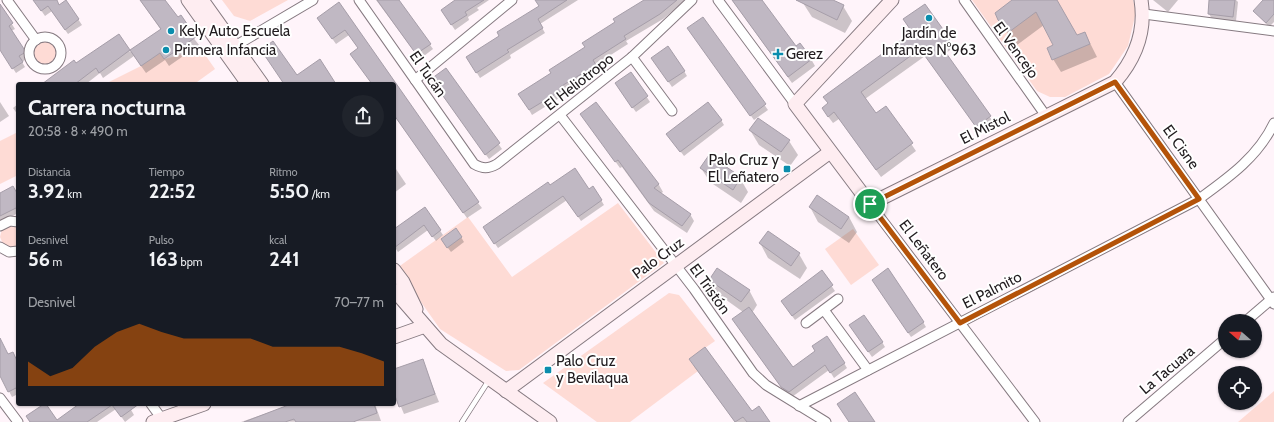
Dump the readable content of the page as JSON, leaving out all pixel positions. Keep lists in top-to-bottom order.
{
  "streets": {
    "street": [
      "El Vencejo",
      "El Tucán",
      "El Heliotropo",
      "El Mistol",
      "El Cisne",
      "El Leñatero",
      "Palo Cruz",
      "El Tristón",
      "El Palmito",
      "La Tacuara"
    ]
  },
  "crossings": [
    ["El Vencejo", "El Mistol"],
    ["El Tucán", "El Heliotropo"],
    ["El Heliotropo", "El Tristón"],
    ["El Mistol", "El Cisne"],
    ["El Mistol", "El Leñatero"],
    ["El Cisne", "El Palmito"],
    ["El Leñatero", "Palo Cruz"],
    ["El Leñatero", "El Palmito"],
    ["Palo Cruz", "El Tristón"],
    ["El Tristón", "El Palmito"]
  ],
  "places": {
    "other": ["Jardín de Infantes N°963", "Kely Auto Escuela", "Primera Infancia"],
    "health": ["Gerez"],
    "transit": ["Palo Cruz y El Leñatero", "Palo Cruz y Bevilaqua"]
  },
  "north": "left",
  "page": {
    "heading": ["Carrera nocturna", "20:58 · 8 × 490 m"],
    "stats": [
      ["Distancia", "3.92 km"],
      ["Tiempo", "22:52"],
      ["Ritmo", "5:50 /km"],
      ["Desnivel", "56 m"],
      ["Pulso", "163 bpm"],
      ["kcal", "241"]
    ],
    "chart": ["Desnivel", "70–77 m"]
  }
}
